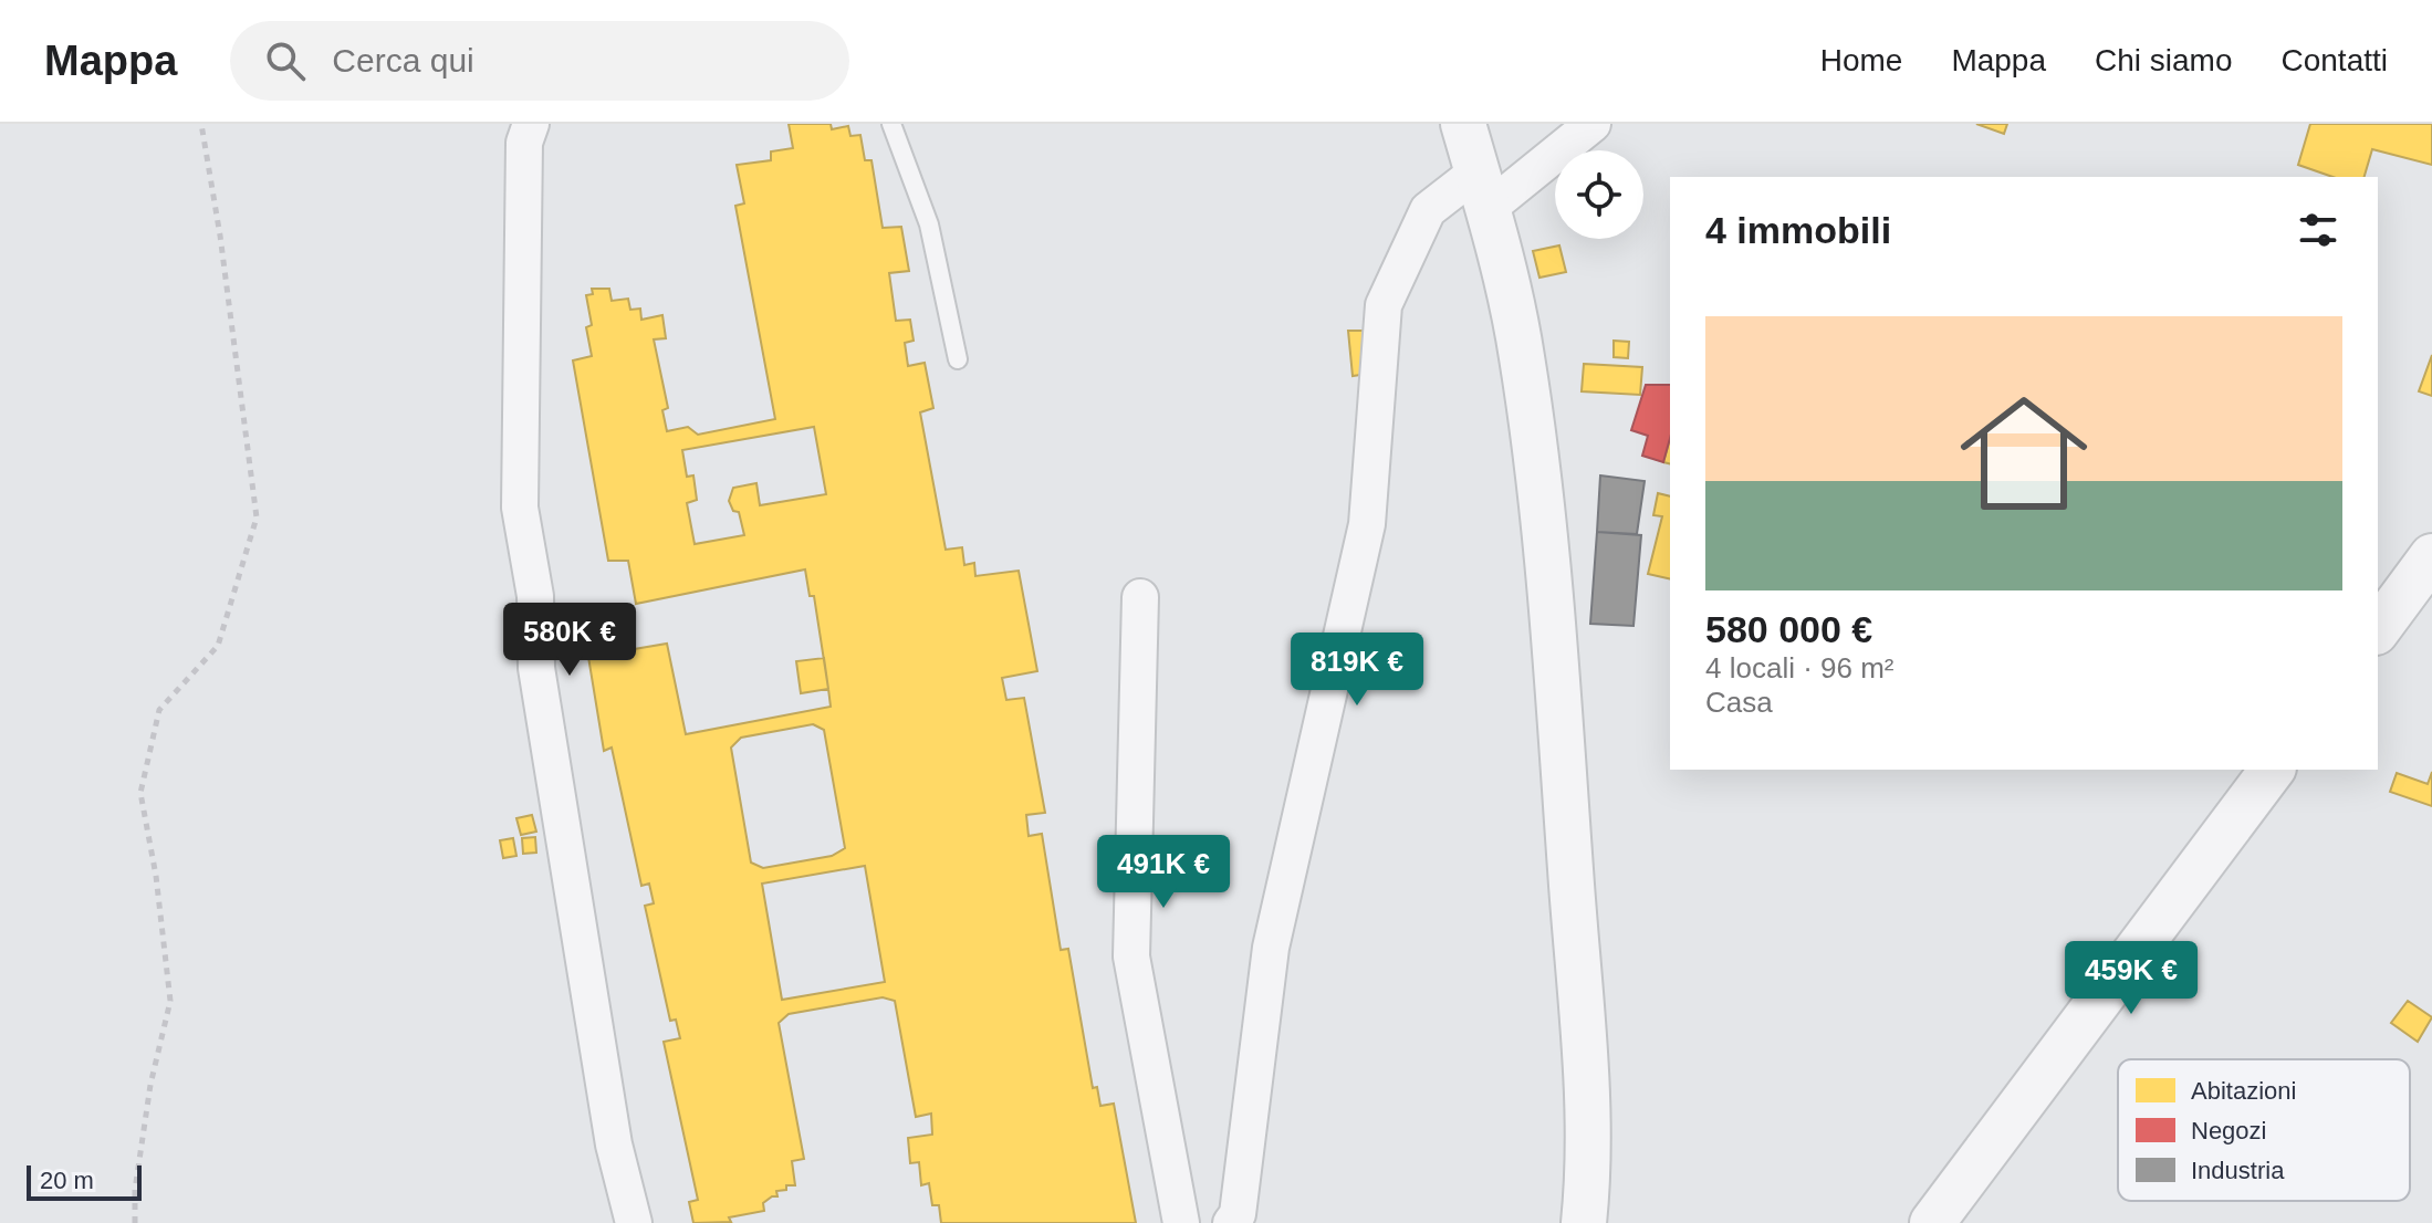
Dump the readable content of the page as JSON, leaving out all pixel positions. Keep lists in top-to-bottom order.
{
  "legend": ["Abitazioni", "Negozi", "Industria"],
  "scale_bar": "20 m",
  "page": {
    "header": "Mappa",
    "search": "Cerca qui",
    "nav": [
      "Home",
      "Mappa",
      "Chi siamo",
      "Contatti"
    ],
    "heading": "4 immobili",
    "list": [
      {
        "name": "580 000 €",
        "note": "4 locali · 96 m² · Casa"
      }
    ],
    "price": [
      "580K €",
      "819K €",
      "491K €",
      "459K €"
    ],
    "scale": "20 m"
  }
}
